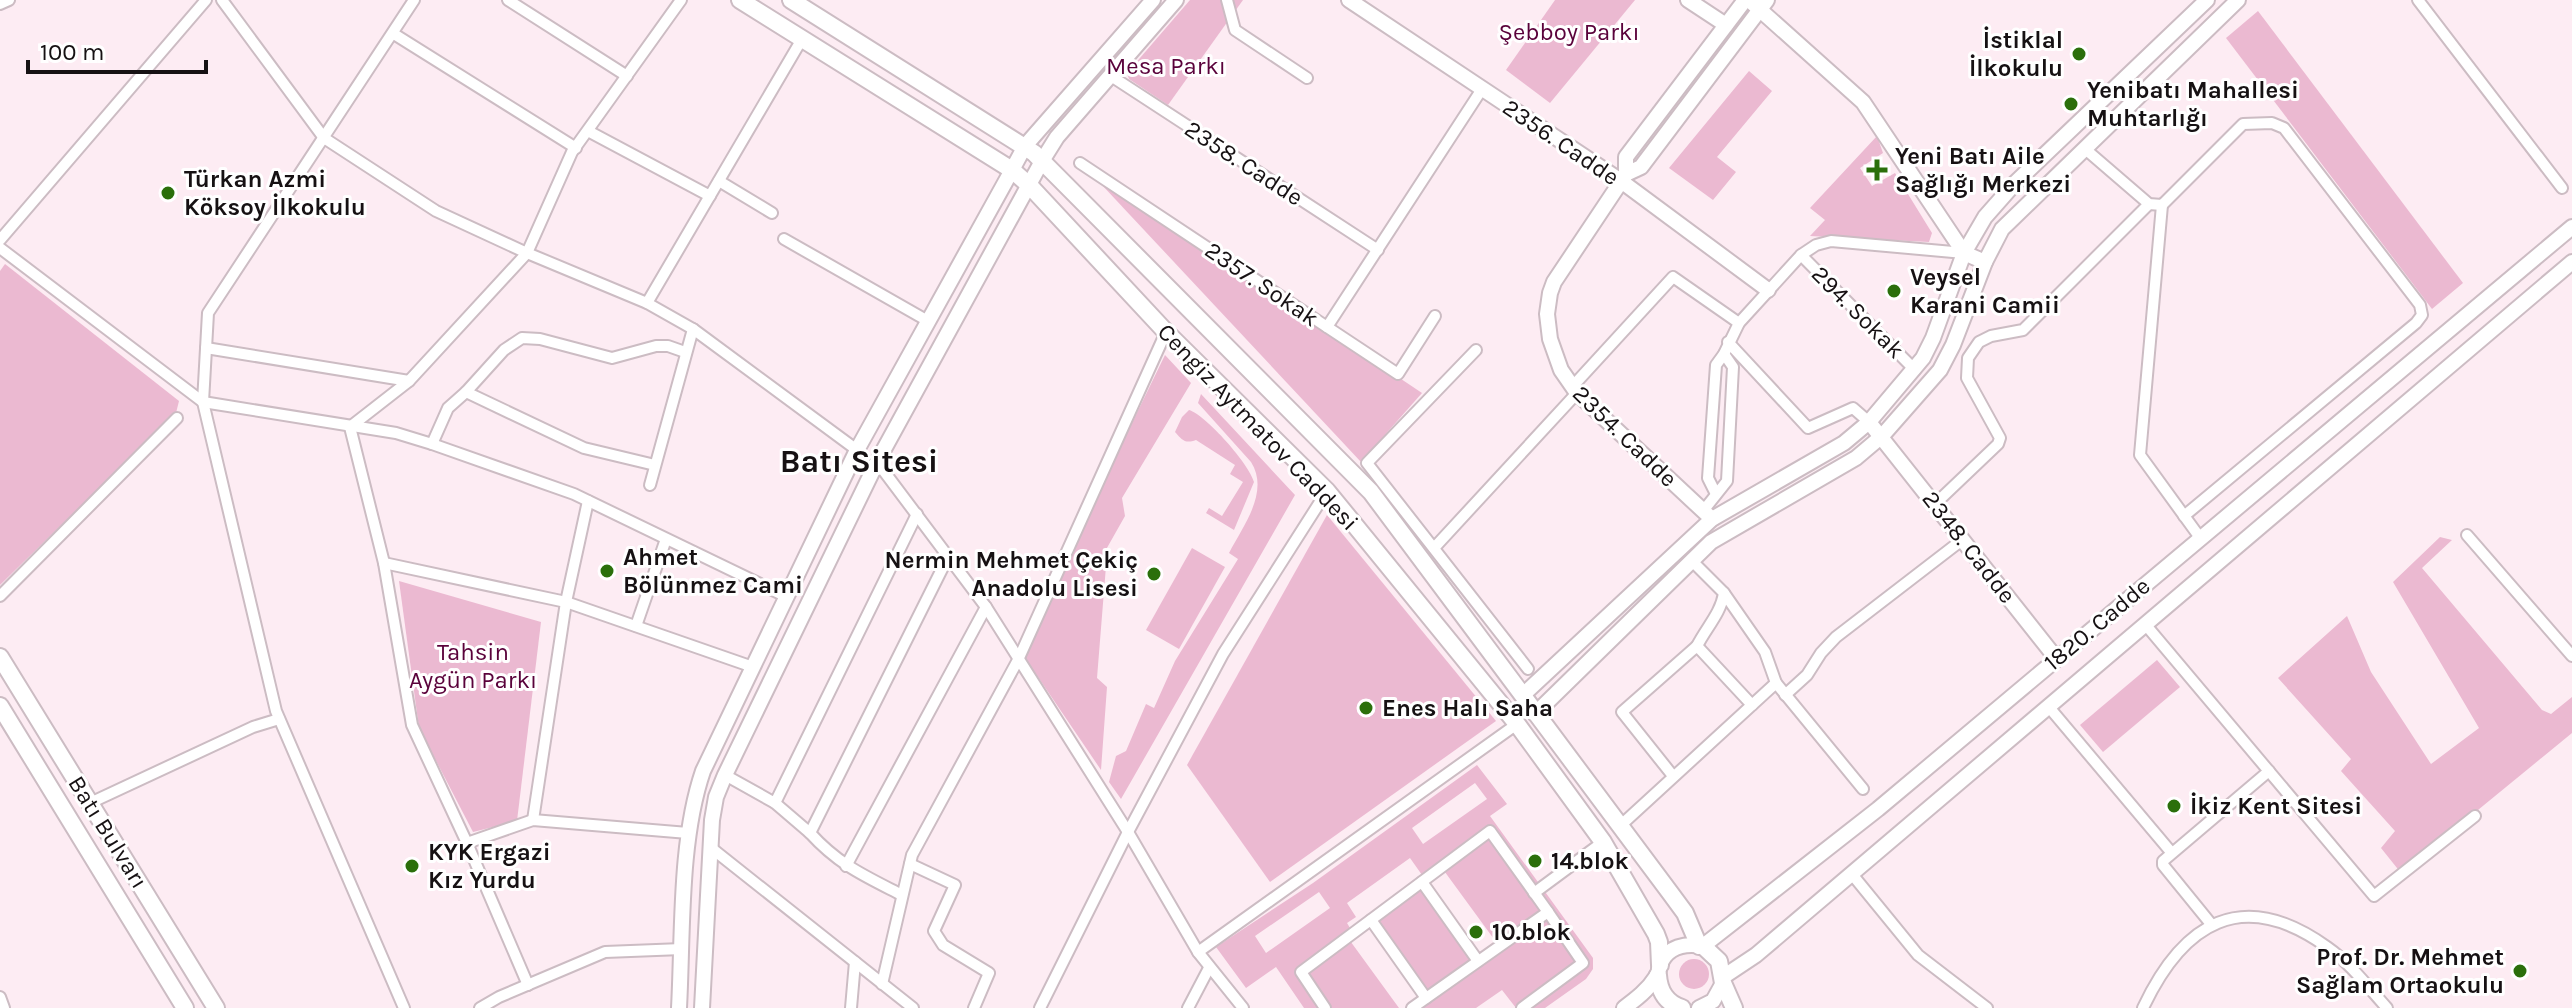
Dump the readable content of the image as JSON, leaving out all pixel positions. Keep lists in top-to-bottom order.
{
  "streets": {
    "main road": [
      "2356. Cadde",
      "Cengiz Aytmatov Caddesi",
      "2354. Cadde",
      "2348. Cadde",
      "1820. Cadde",
      "Batı Bulvarı"
    ],
    "street": ["2358. Cadde", "2357. Sokak", "294. Sokak"]
  },
  "crossings": [
    ["2356. Cadde", "2357. Sokak"],
    ["2356. Cadde", "294. Sokak"],
    ["2356. Cadde", "2354. Cadde"],
    ["2358. Cadde", "2357. Sokak"],
    ["Cengiz Aytmatov Caddesi", "1820. Cadde"],
    ["2348. Cadde", "1820. Cadde"]
  ],
  "districts": ["Batı Sitesi"],
  "parks": ["Şebboy Parkı", "Mesa Parkı", "Tahsin Aygün Parkı"],
  "places": {
    "other": [
      "İstiklal İlkokulu",
      "Yenibatı Mahallesi Muhtarlığı",
      "Türkan Azmi Köksoy İlkokulu",
      "Veysel Karani Camii",
      "Ahmet Bölünmez Cami",
      "Nermin Mehmet Çekiç Anadolu Lisesi",
      "Enes Halı Saha",
      "İkiz Kent Sitesi",
      "14.blok",
      "KYK Ergazi Kız Yurdu",
      "10.blok",
      "Prof. Dr. Mehmet Sağlam Ortaokulu"
    ],
    "health": ["Yeni Batı Aile Sağlığı Merkezi"]
  },
  "scale_bar": "100 m"
}
